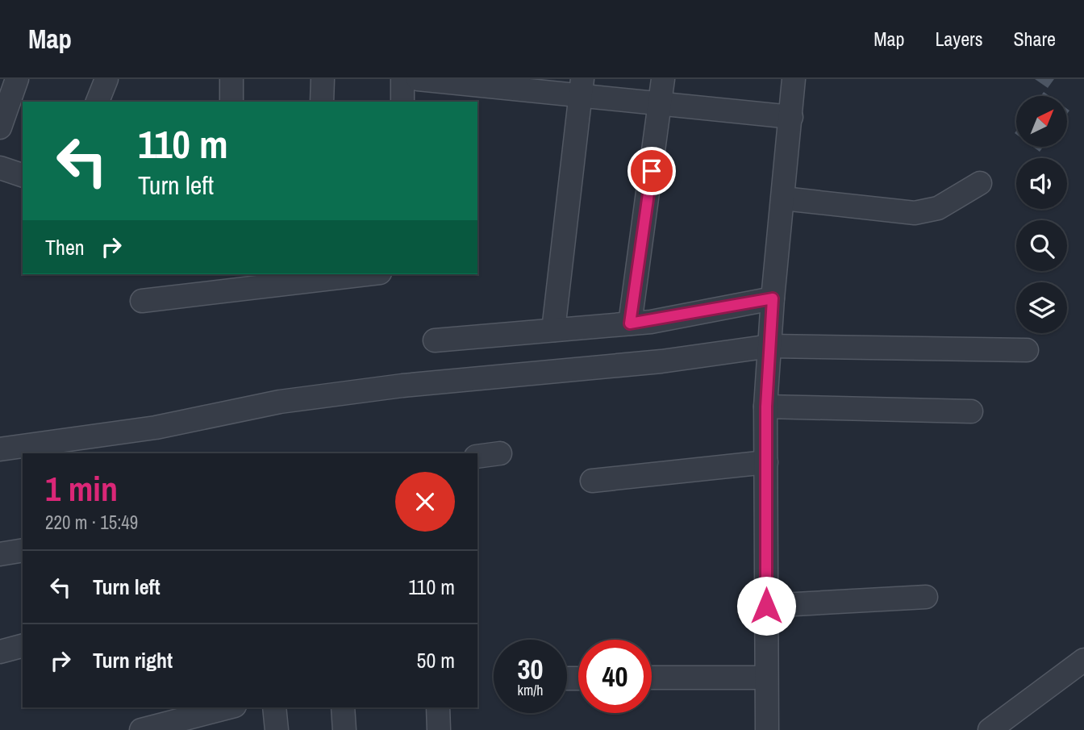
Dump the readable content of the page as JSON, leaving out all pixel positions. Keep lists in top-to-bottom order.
{
  "north": "top right",
  "page": {
    "header": "Map",
    "nav": ["Map", "Layers", "Share"],
    "turn": ["110 m", "Turn left"],
    "then": "Then",
    "heading": ["1 min", "220 m · 15:49"],
    "list": [
      {
        "name": "Turn left",
        "value": "110 m"
      },
      {
        "name": "Turn right",
        "value": "50 m"
      }
    ],
    "speed": "30 km/h",
    "limit": "40"
  }
}
